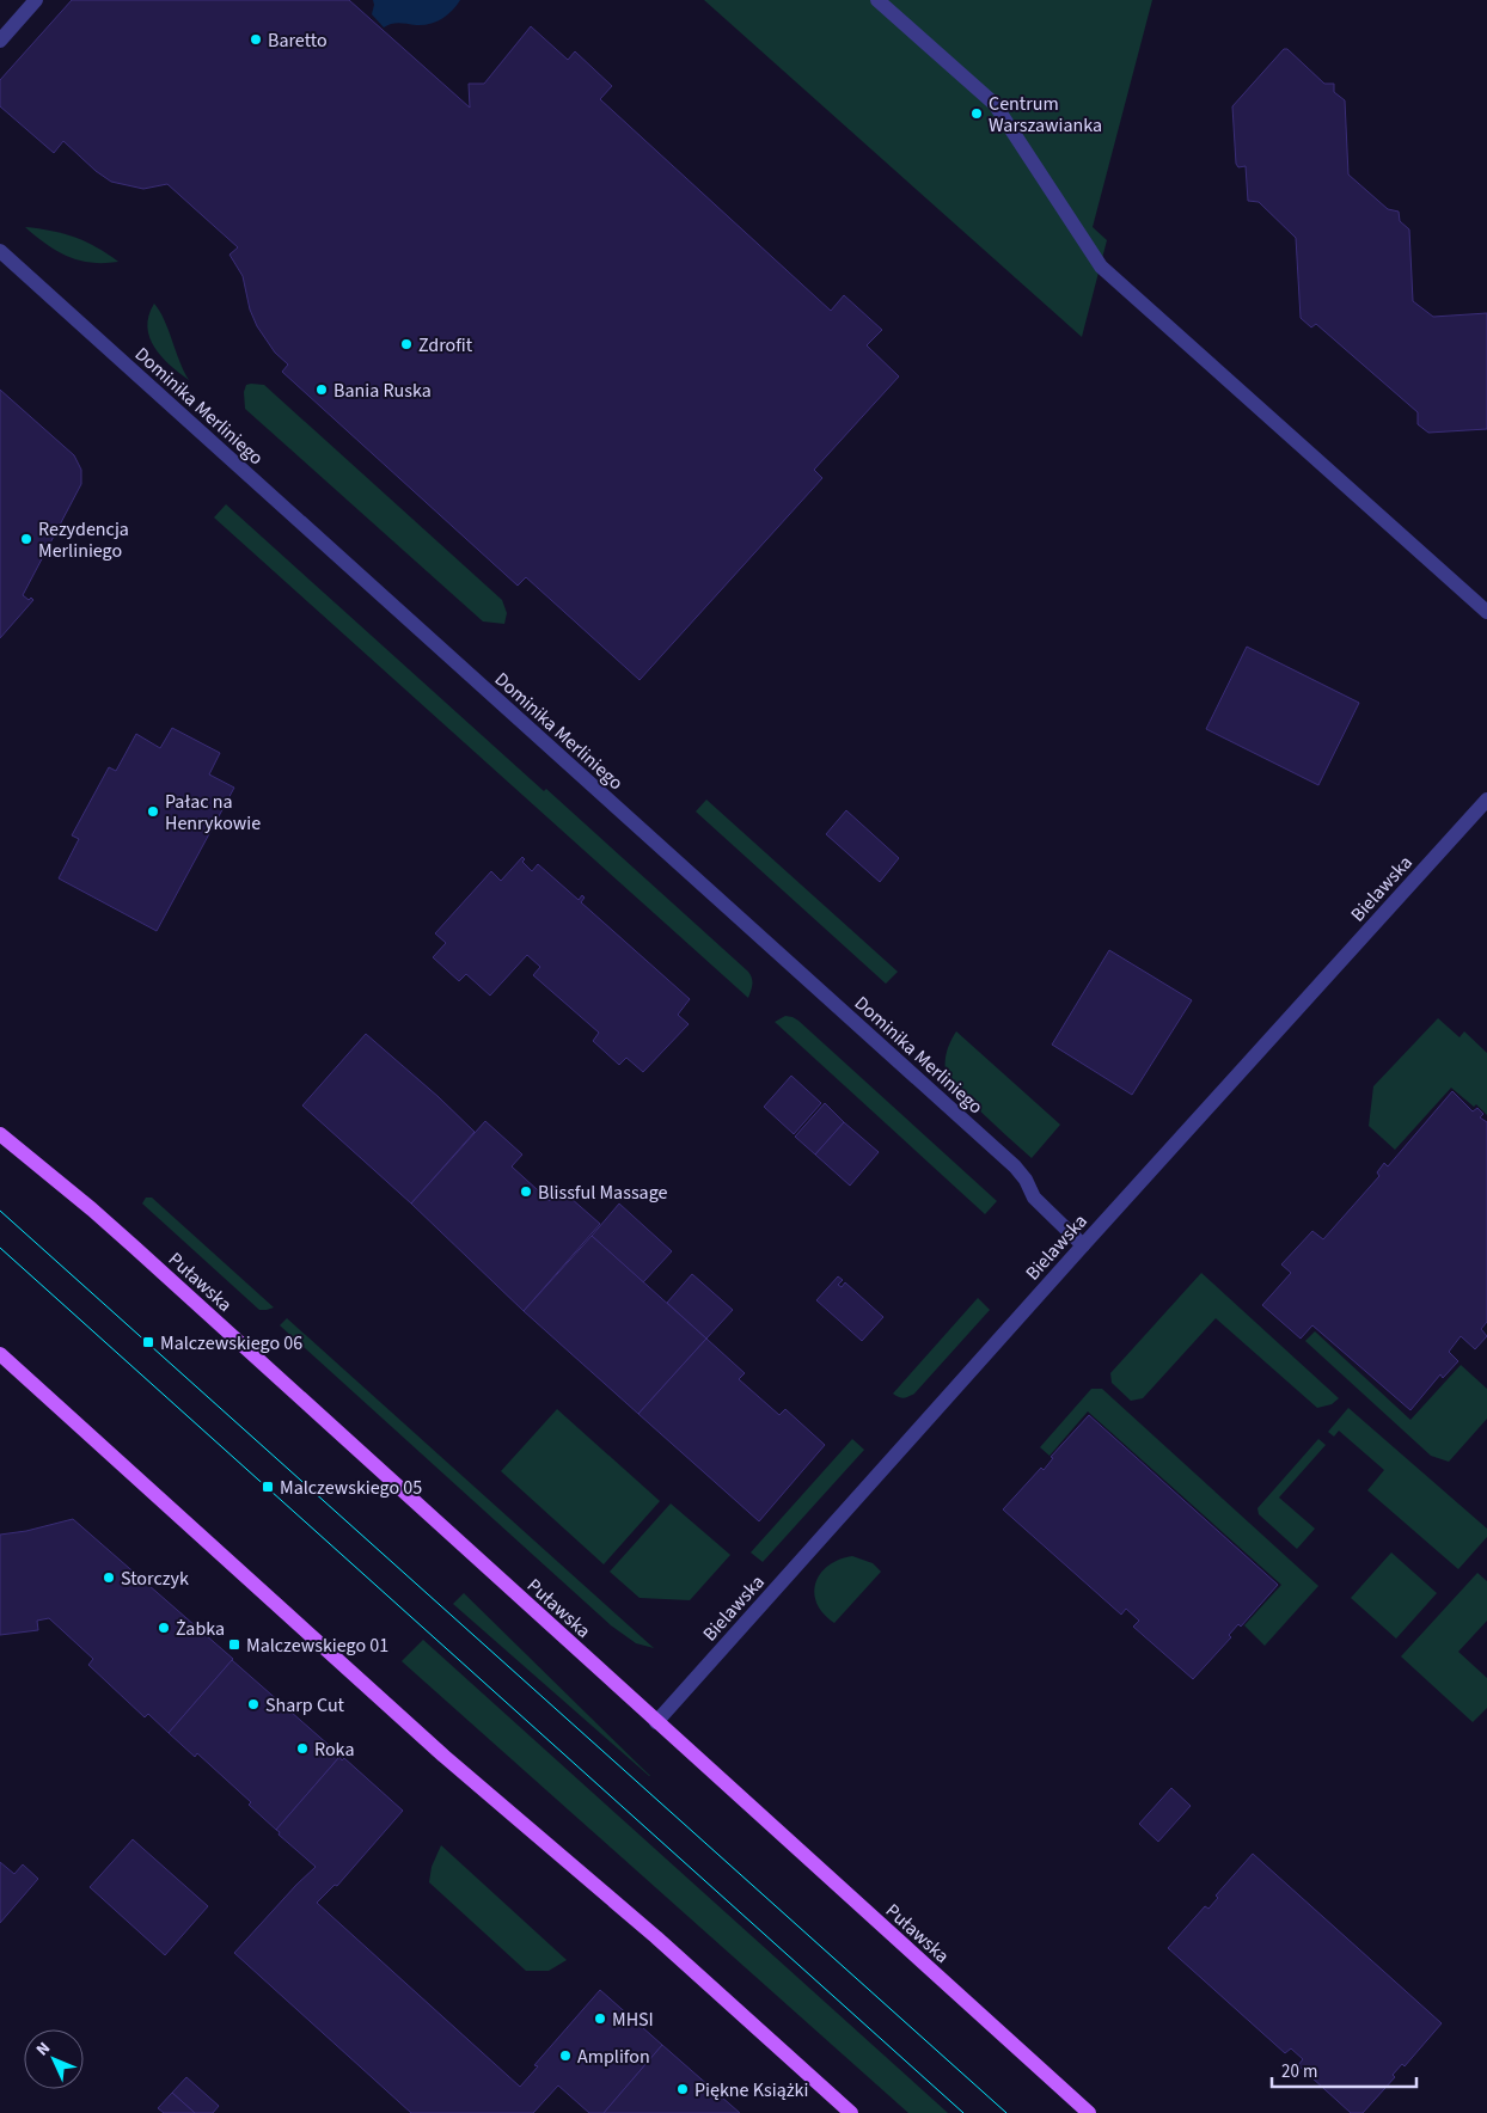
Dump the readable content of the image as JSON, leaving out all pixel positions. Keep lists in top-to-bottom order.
{
  "streets": {
    "main road": ["Puławska"],
    "street": ["Dominika Merliniego", "Bielawska"]
  },
  "crossings": [
    ["Dominika Merliniego", "Bielawska"],
    ["Bielawska", "Puławska"]
  ],
  "places": {
    "other": [
      "Baretto",
      "Centrum Warszawianka",
      "Zdrofit",
      "Bania Ruska",
      "Rezydencja Merliniego",
      "Pałac na Henrykowie",
      "Blissful Massage",
      "Storczyk",
      "Żabka",
      "Sharp Cut",
      "Roka",
      "MHSI",
      "Amplifon",
      "Piękne Książki"
    ],
    "transit": ["Malczewskiego 06", "Malczewskiego 05", "Malczewskiego 01"]
  },
  "scale_bar": "20 m",
  "north": "top left"
}
